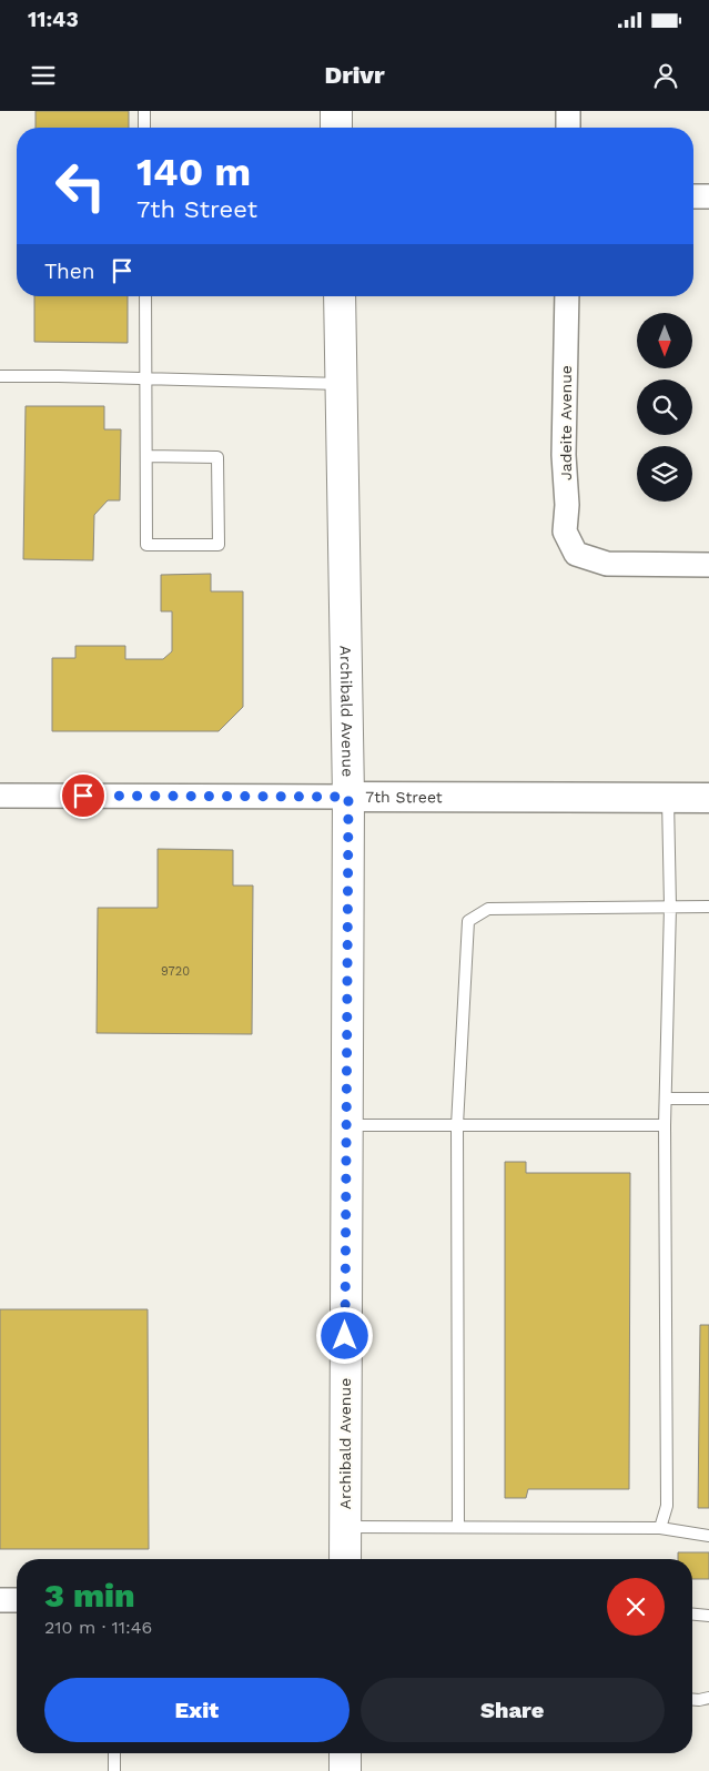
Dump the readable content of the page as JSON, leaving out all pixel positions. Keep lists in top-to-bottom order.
{
  "streets": {
    "main road": ["Archibald Avenue"],
    "street": ["Jadeite Avenue", "7th Street"]
  },
  "crossings": [
    ["Archibald Avenue", "7th Street"]
  ],
  "house_numbers": ["9720"],
  "north": "bottom",
  "page": {
    "status": "11:43",
    "header": "Drivr",
    "turn": ["140 m", "7th Street"],
    "then": "Then",
    "heading": ["3 min", "210 m · 11:46"],
    "buttons": ["Exit", "Share"]
  }
}
